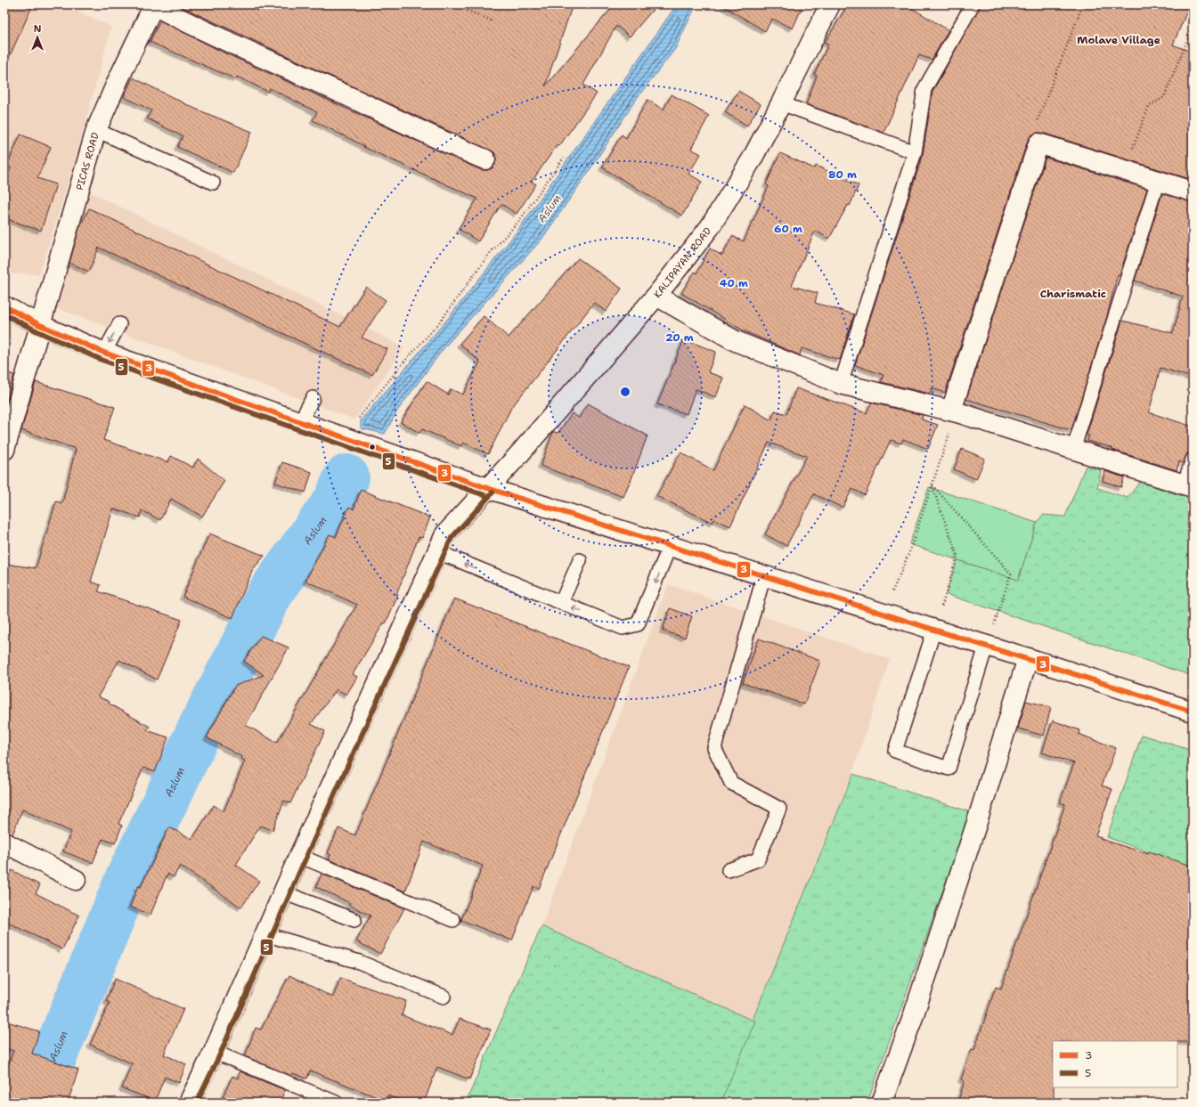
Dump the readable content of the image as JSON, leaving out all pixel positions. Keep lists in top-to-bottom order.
{
  "streets": {
    "street": ["PICAS ROAD", "KALIPAYAN ROAD"]
  },
  "districts": ["Molave Village", "Charismatic"],
  "water": ["Aslum"],
  "lines": ["transit line 3", "transit line 5"],
  "legend": ["3", "5"],
  "north": "top",
  "rings": [
    "80 m",
    "60 m",
    "40 m",
    "20 m"
  ]
}
